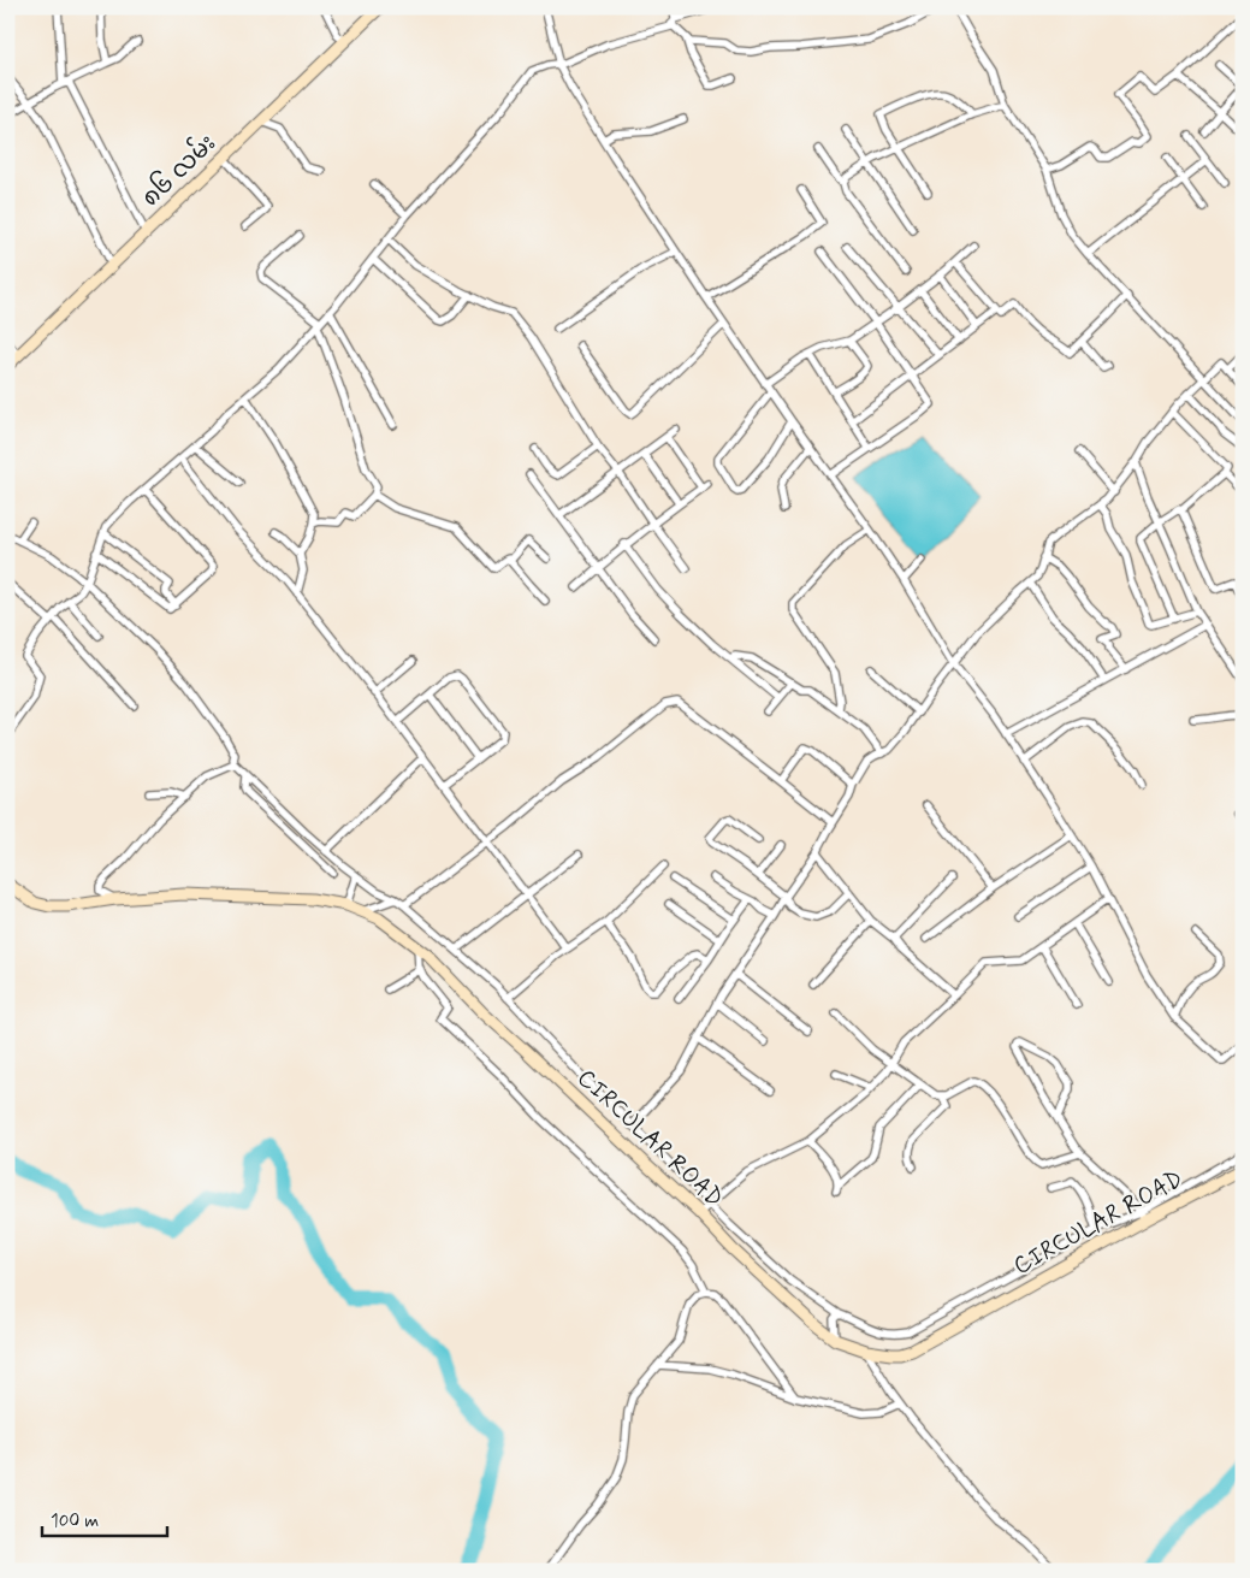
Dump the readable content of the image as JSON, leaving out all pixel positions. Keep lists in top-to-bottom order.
{
  "streets": {
    "main road": ["၈၆ လမ်း", "CIRCULAR ROAD"]
  },
  "scale_bar": "100 m"
}
